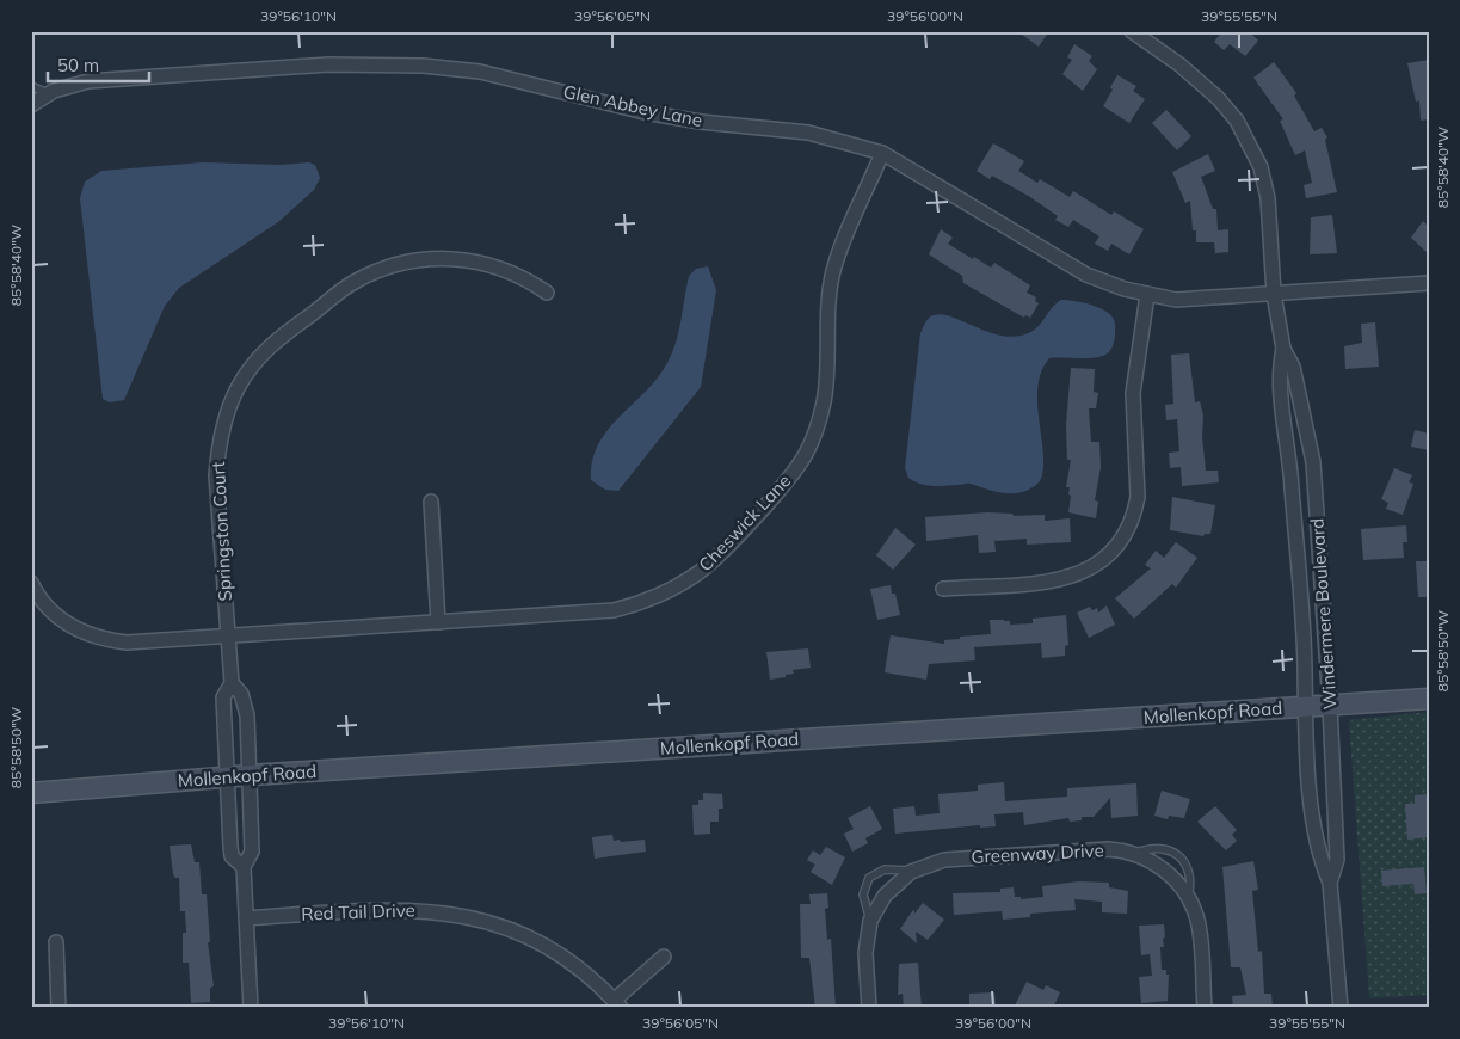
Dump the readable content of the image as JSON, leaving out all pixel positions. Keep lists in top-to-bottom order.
{
  "streets": {
    "street": [
      "Glen Abbey Lane",
      "Cheswick Lane",
      "Springston Court",
      "Windermere Boulevard",
      "Mollenkopf Road",
      "Greenway Drive",
      "Red Tail Drive"
    ]
  },
  "crossings": [
    ["Glen Abbey Lane", "Cheswick Lane"],
    ["Glen Abbey Lane", "Windermere Boulevard"],
    ["Cheswick Lane", "Springston Court"],
    ["Springston Court", "Mollenkopf Road"],
    ["Windermere Boulevard", "Mollenkopf Road"]
  ],
  "scale_bar": "50 m",
  "coordinates": [
    "39°56'10\"N",
    "39°56'05\"N",
    "39°56'00\"N",
    "39°55'55\"N",
    "85°58'40\"W",
    "85°58'50\"W"
  ]
}
